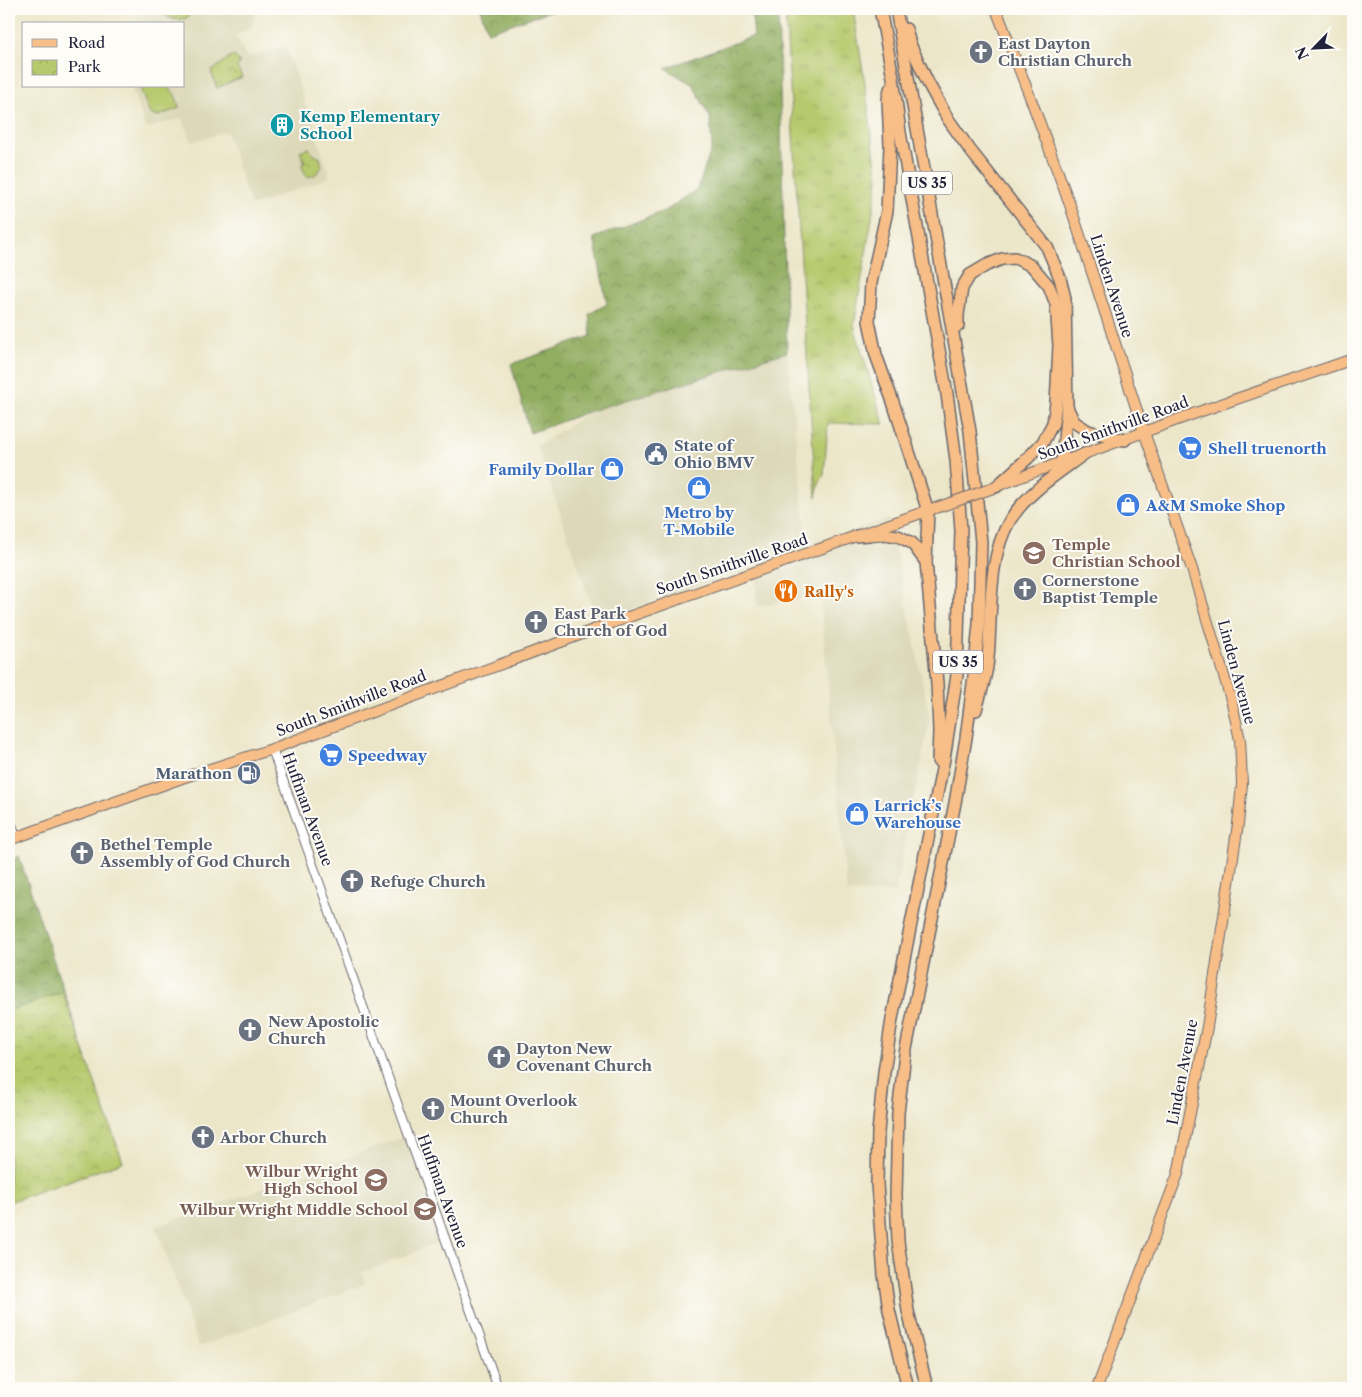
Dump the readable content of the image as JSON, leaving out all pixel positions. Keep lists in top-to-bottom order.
{
  "streets": {
    "highway": ["US 35"],
    "main road": ["Linden Avenue", "South Smithville Road"],
    "street": ["Huffman Avenue"]
  },
  "crossings": [
    ["Linden Avenue", "South Smithville Road"],
    ["South Smithville Road", "Huffman Avenue"]
  ],
  "places": {
    "church": [
      "East Dayton Christian Church",
      "Cornerstone Baptist Temple",
      "East Park Church of God",
      "Bethel Temple Assembly of God Church",
      "Refuge Church",
      "New Apostolic Church",
      "Dayton New Covenant Church",
      "Mount Overlook Church",
      "Arbor Church"
    ],
    "building": ["Kemp Elementary School"],
    "supermarket": ["Shell truenorth", "Speedway"],
    "public building": ["State of Ohio BMV"],
    "shop": [
      "Family Dollar",
      "Metro by T-Mobile",
      "A&M Smoke Shop",
      "Larrick’s Warehouse"
    ],
    "school or university": ["Temple Christian School", "Wilbur Wright High School", "Wilbur Wright Middle School"],
    "restaurant": ["Rally's"],
    "fuel station": ["Marathon"]
  },
  "legend": ["Road", "Park"],
  "north": "bottom left"
}
